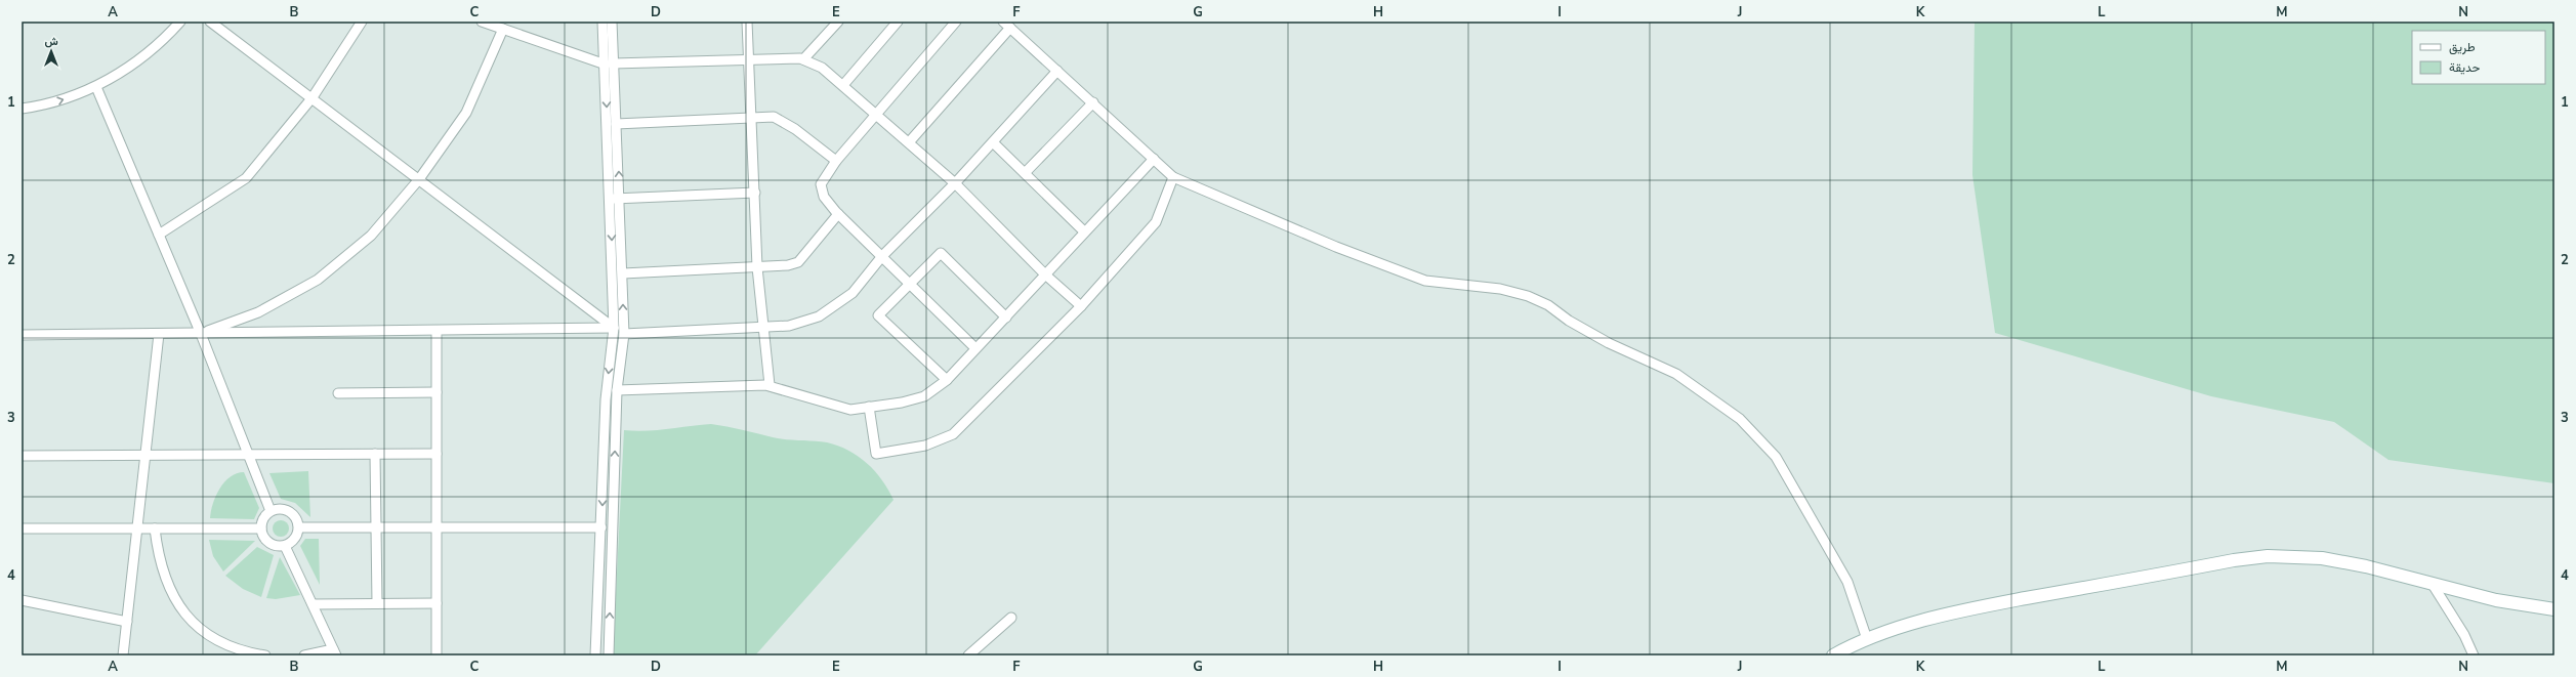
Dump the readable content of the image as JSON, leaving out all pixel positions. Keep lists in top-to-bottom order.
{
  "legend": ["طريق", "حديقة"],
  "north": "top",
  "grid": {
    "columns": [
      "A",
      "B",
      "C",
      "D",
      "E",
      "F",
      "G",
      "H",
      "I",
      "J",
      "K",
      "L",
      "M",
      "N"
    ],
    "rows": [
      "1",
      "2",
      "3",
      "4"
    ]
  }
}
